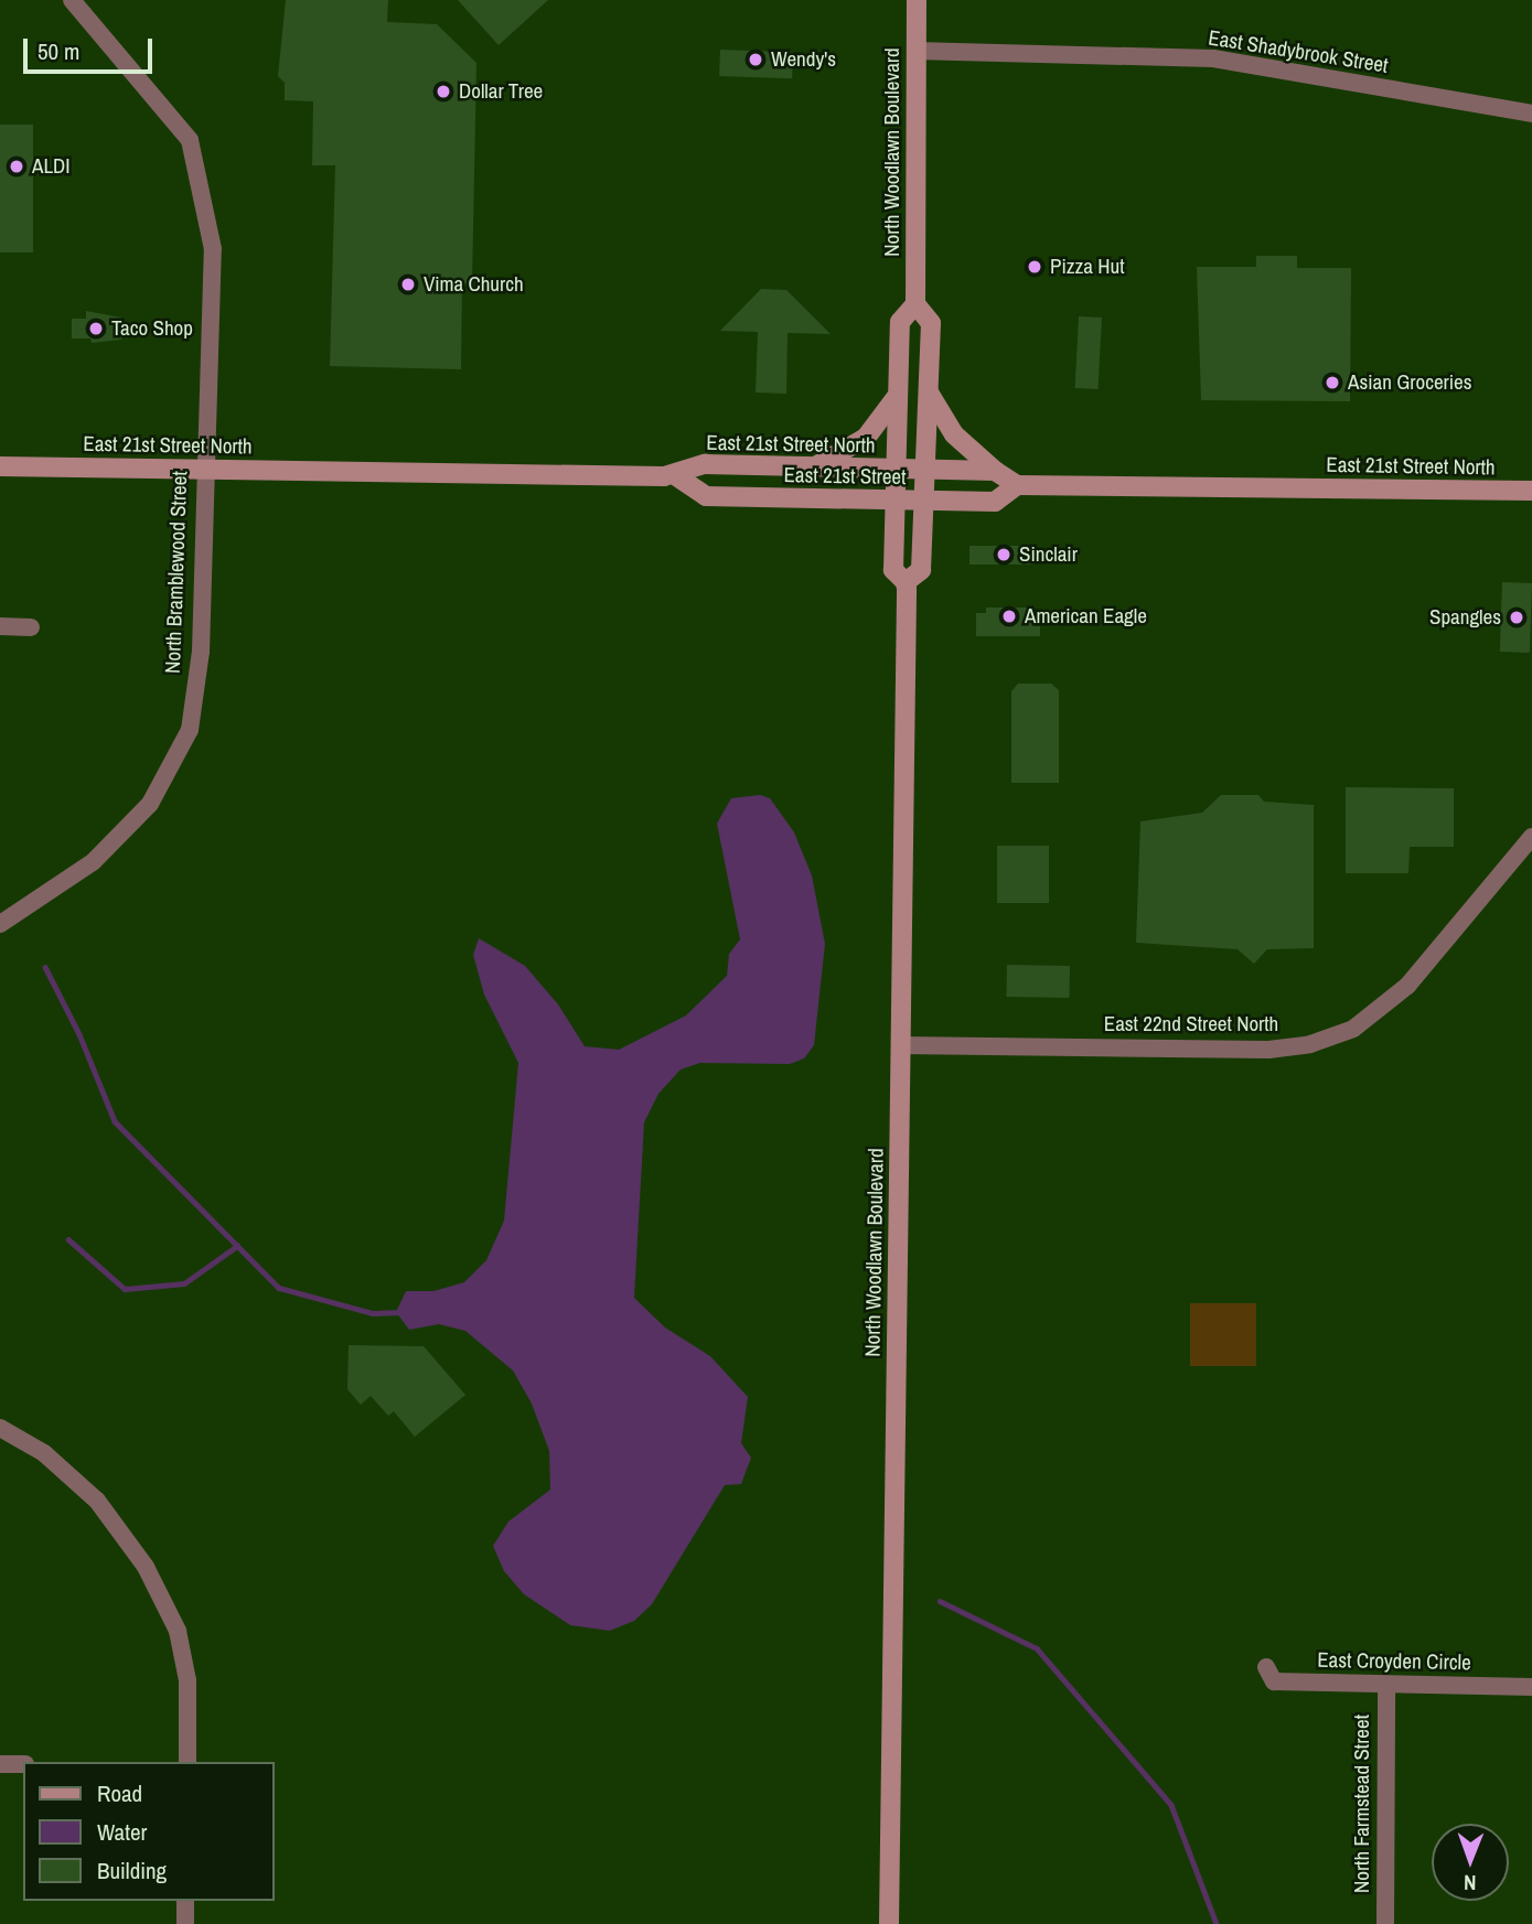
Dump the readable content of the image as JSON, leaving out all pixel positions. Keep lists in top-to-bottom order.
{
  "streets": {
    "main road": ["North Woodlawn Boulevard", "East 21st Street North", "East 21st Street"],
    "street": [
      "East Shadybrook Street",
      "North Bramblewood Street",
      "East 22nd Street North",
      "East Croyden Circle",
      "North Farmstead Street"
    ]
  },
  "crossings": [
    ["East Shadybrook Street", "North Woodlawn Boulevard"],
    ["North Woodlawn Boulevard", "East 21st Street North"],
    ["North Woodlawn Boulevard", "East 21st Street"],
    ["North Woodlawn Boulevard", "East 22nd Street North"],
    ["East 21st Street North", "East 21st Street"],
    ["East 21st Street North", "North Bramblewood Street"],
    ["East Croyden Circle", "North Farmstead Street"]
  ],
  "places": [
    "Wendy's",
    "Dollar Tree",
    "ALDI",
    "Pizza Hut",
    "Vima Church",
    "Taco Shop",
    "Asian Groceries",
    "Sinclair",
    "American Eagle",
    "Spangles"
  ],
  "legend": ["Road", "Water", "Building"],
  "scale_bar": "50 m",
  "north": "bottom"
}
